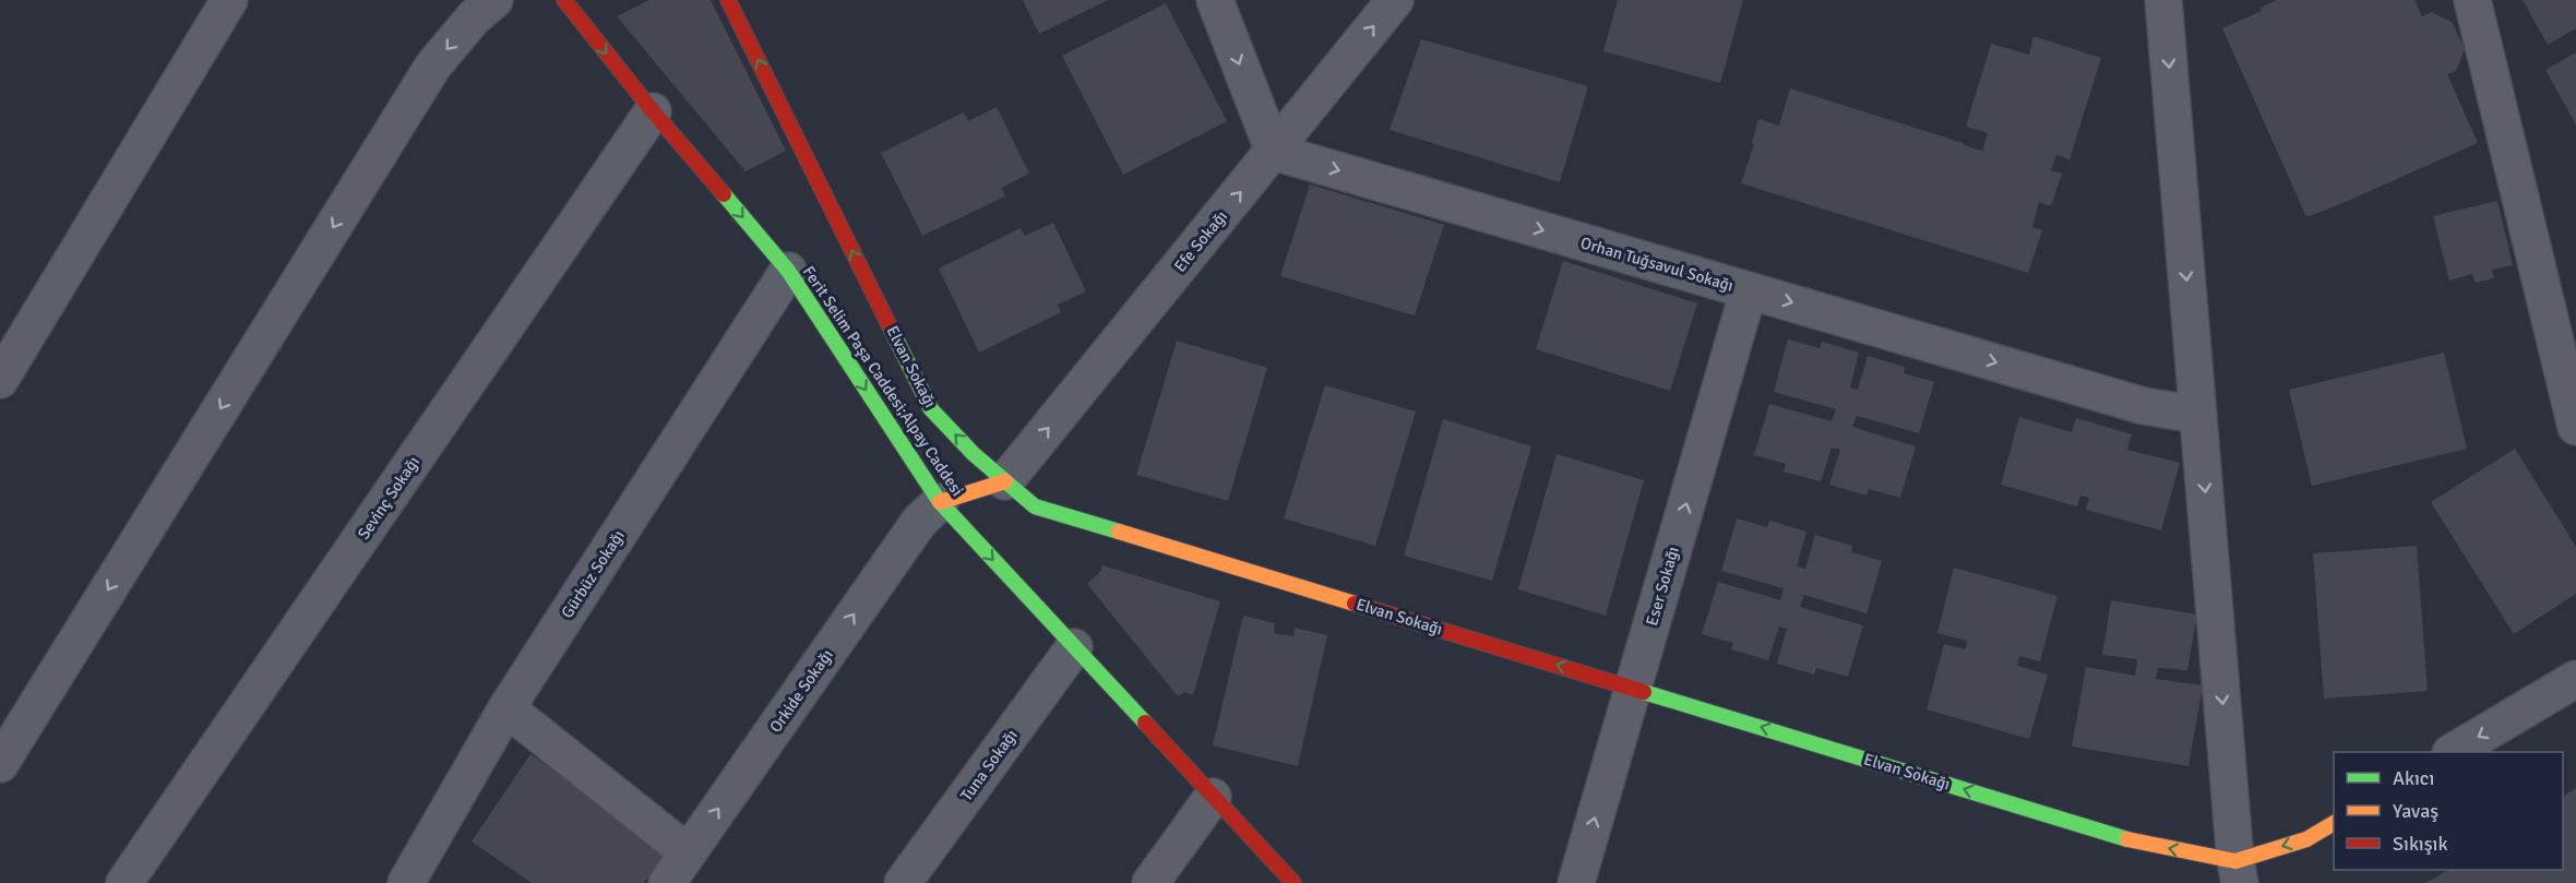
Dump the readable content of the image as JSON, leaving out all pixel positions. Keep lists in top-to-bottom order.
{
  "streets": {
    "street": [
      "Efe Sokağı",
      "Orhan Tuğsavul Sokağı",
      "Elvan Sokağı",
      "Ferit Selim Paşa Caddesi;Alpay Caddesi",
      "Sevinç Sokağı",
      "Gürbüz Sokağı",
      "Eser Sokağı",
      "Orkide Sokağı",
      "Tuna Sokağı"
    ]
  },
  "crossings": [
    ["Efe Sokağı", "Orhan Tuğsavul Sokağı"],
    ["Efe Sokağı", "Elvan Sokağı"],
    ["Orhan Tuğsavul Sokağı", "Eser Sokağı"],
    ["Elvan Sokağı", "Eser Sokağı"],
    ["Ferit Selim Paşa Caddesi;Alpay Caddesi", "Sevinç Sokağı"],
    ["Ferit Selim Paşa Caddesi;Alpay Caddesi", "Gürbüz Sokağı"],
    ["Ferit Selim Paşa Caddesi;Alpay Caddesi", "Orkide Sokağı"],
    ["Ferit Selim Paşa Caddesi;Alpay Caddesi", "Tuna Sokağı"]
  ],
  "one_way": [
    "Efe Sokağı",
    "Orhan Tuğsavul Sokağı",
    "Elvan Sokağı",
    "Ferit Selim Paşa Caddesi;Alpay Caddesi",
    "Eser Sokağı",
    "Orkide Sokağı"
  ],
  "legend": ["Akıcı", "Yavaş", "Sıkışık"]
}
